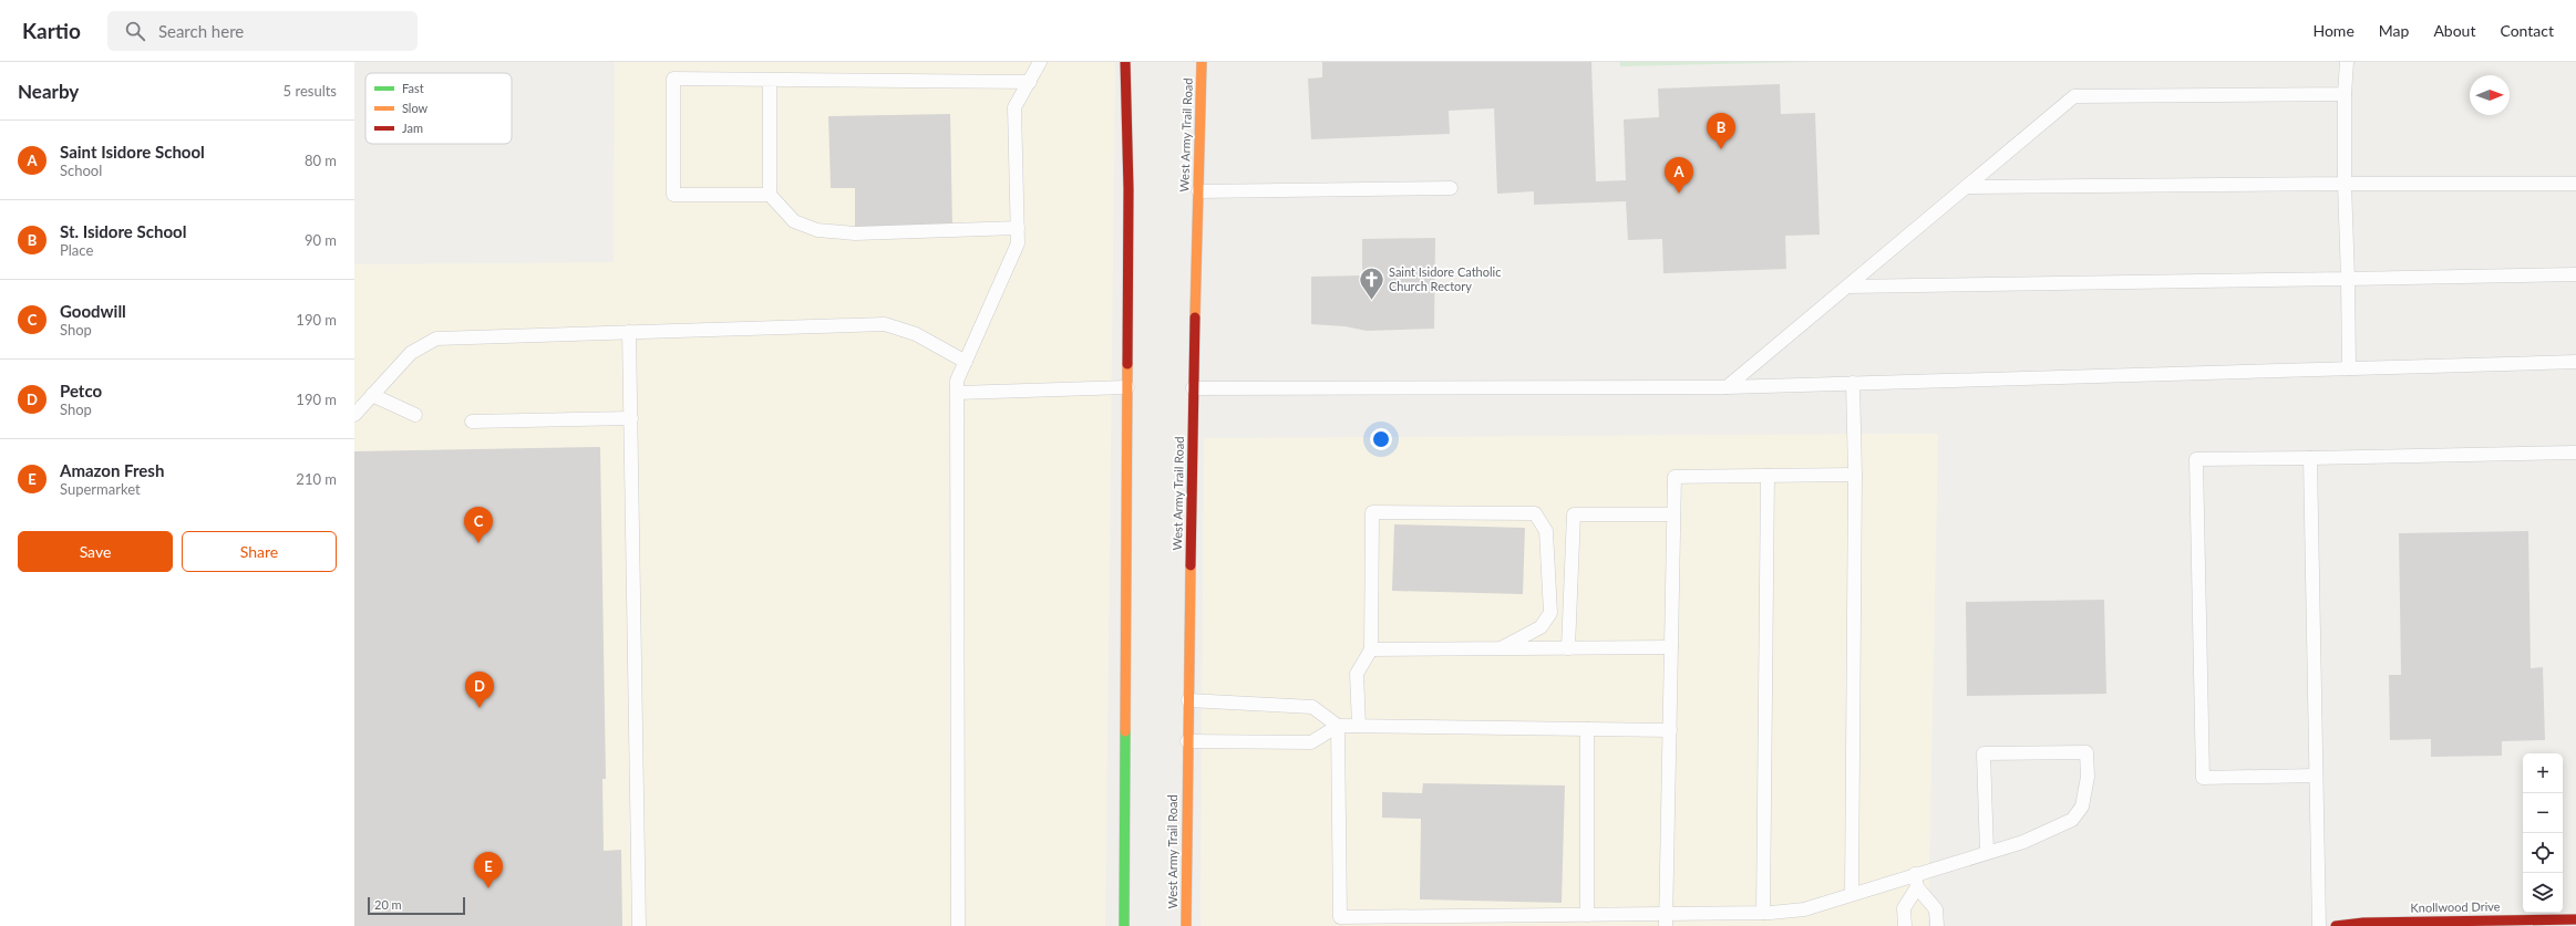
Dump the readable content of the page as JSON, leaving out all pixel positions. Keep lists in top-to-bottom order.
{
  "streets": {
    "main road": ["West Army Trail Road", "Knollwood Drive"]
  },
  "places": {
    "church": ["Saint Isidore Catholic Church Rectory"]
  },
  "legend": ["Fast", "Slow", "Jam"],
  "scale_bar": "20 m",
  "north": "right",
  "page": {
    "header": "Kartio",
    "search": "Search here",
    "nav": [
      "Home",
      "Map",
      "About",
      "Contact"
    ],
    "heading": ["Nearby", "5 results"],
    "pins": [
      "B",
      "A",
      "C",
      "D",
      "E"
    ],
    "list": [
      {
        "mark": "A",
        "name": "Saint Isidore School",
        "note": "School",
        "value": "80 m"
      },
      {
        "mark": "B",
        "name": "St. Isidore School",
        "note": "Place",
        "value": "90 m"
      },
      {
        "mark": "C",
        "name": "Goodwill",
        "note": "Shop",
        "value": "190 m"
      },
      {
        "mark": "D",
        "name": "Petco",
        "note": "Shop",
        "value": "190 m"
      },
      {
        "mark": "E",
        "name": "Amazon Fresh",
        "note": "Supermarket",
        "value": "210 m"
      }
    ],
    "buttons": ["Save", "Share"],
    "map_buttons": ["+", "−"],
    "scale": "20 m"
  }
}
